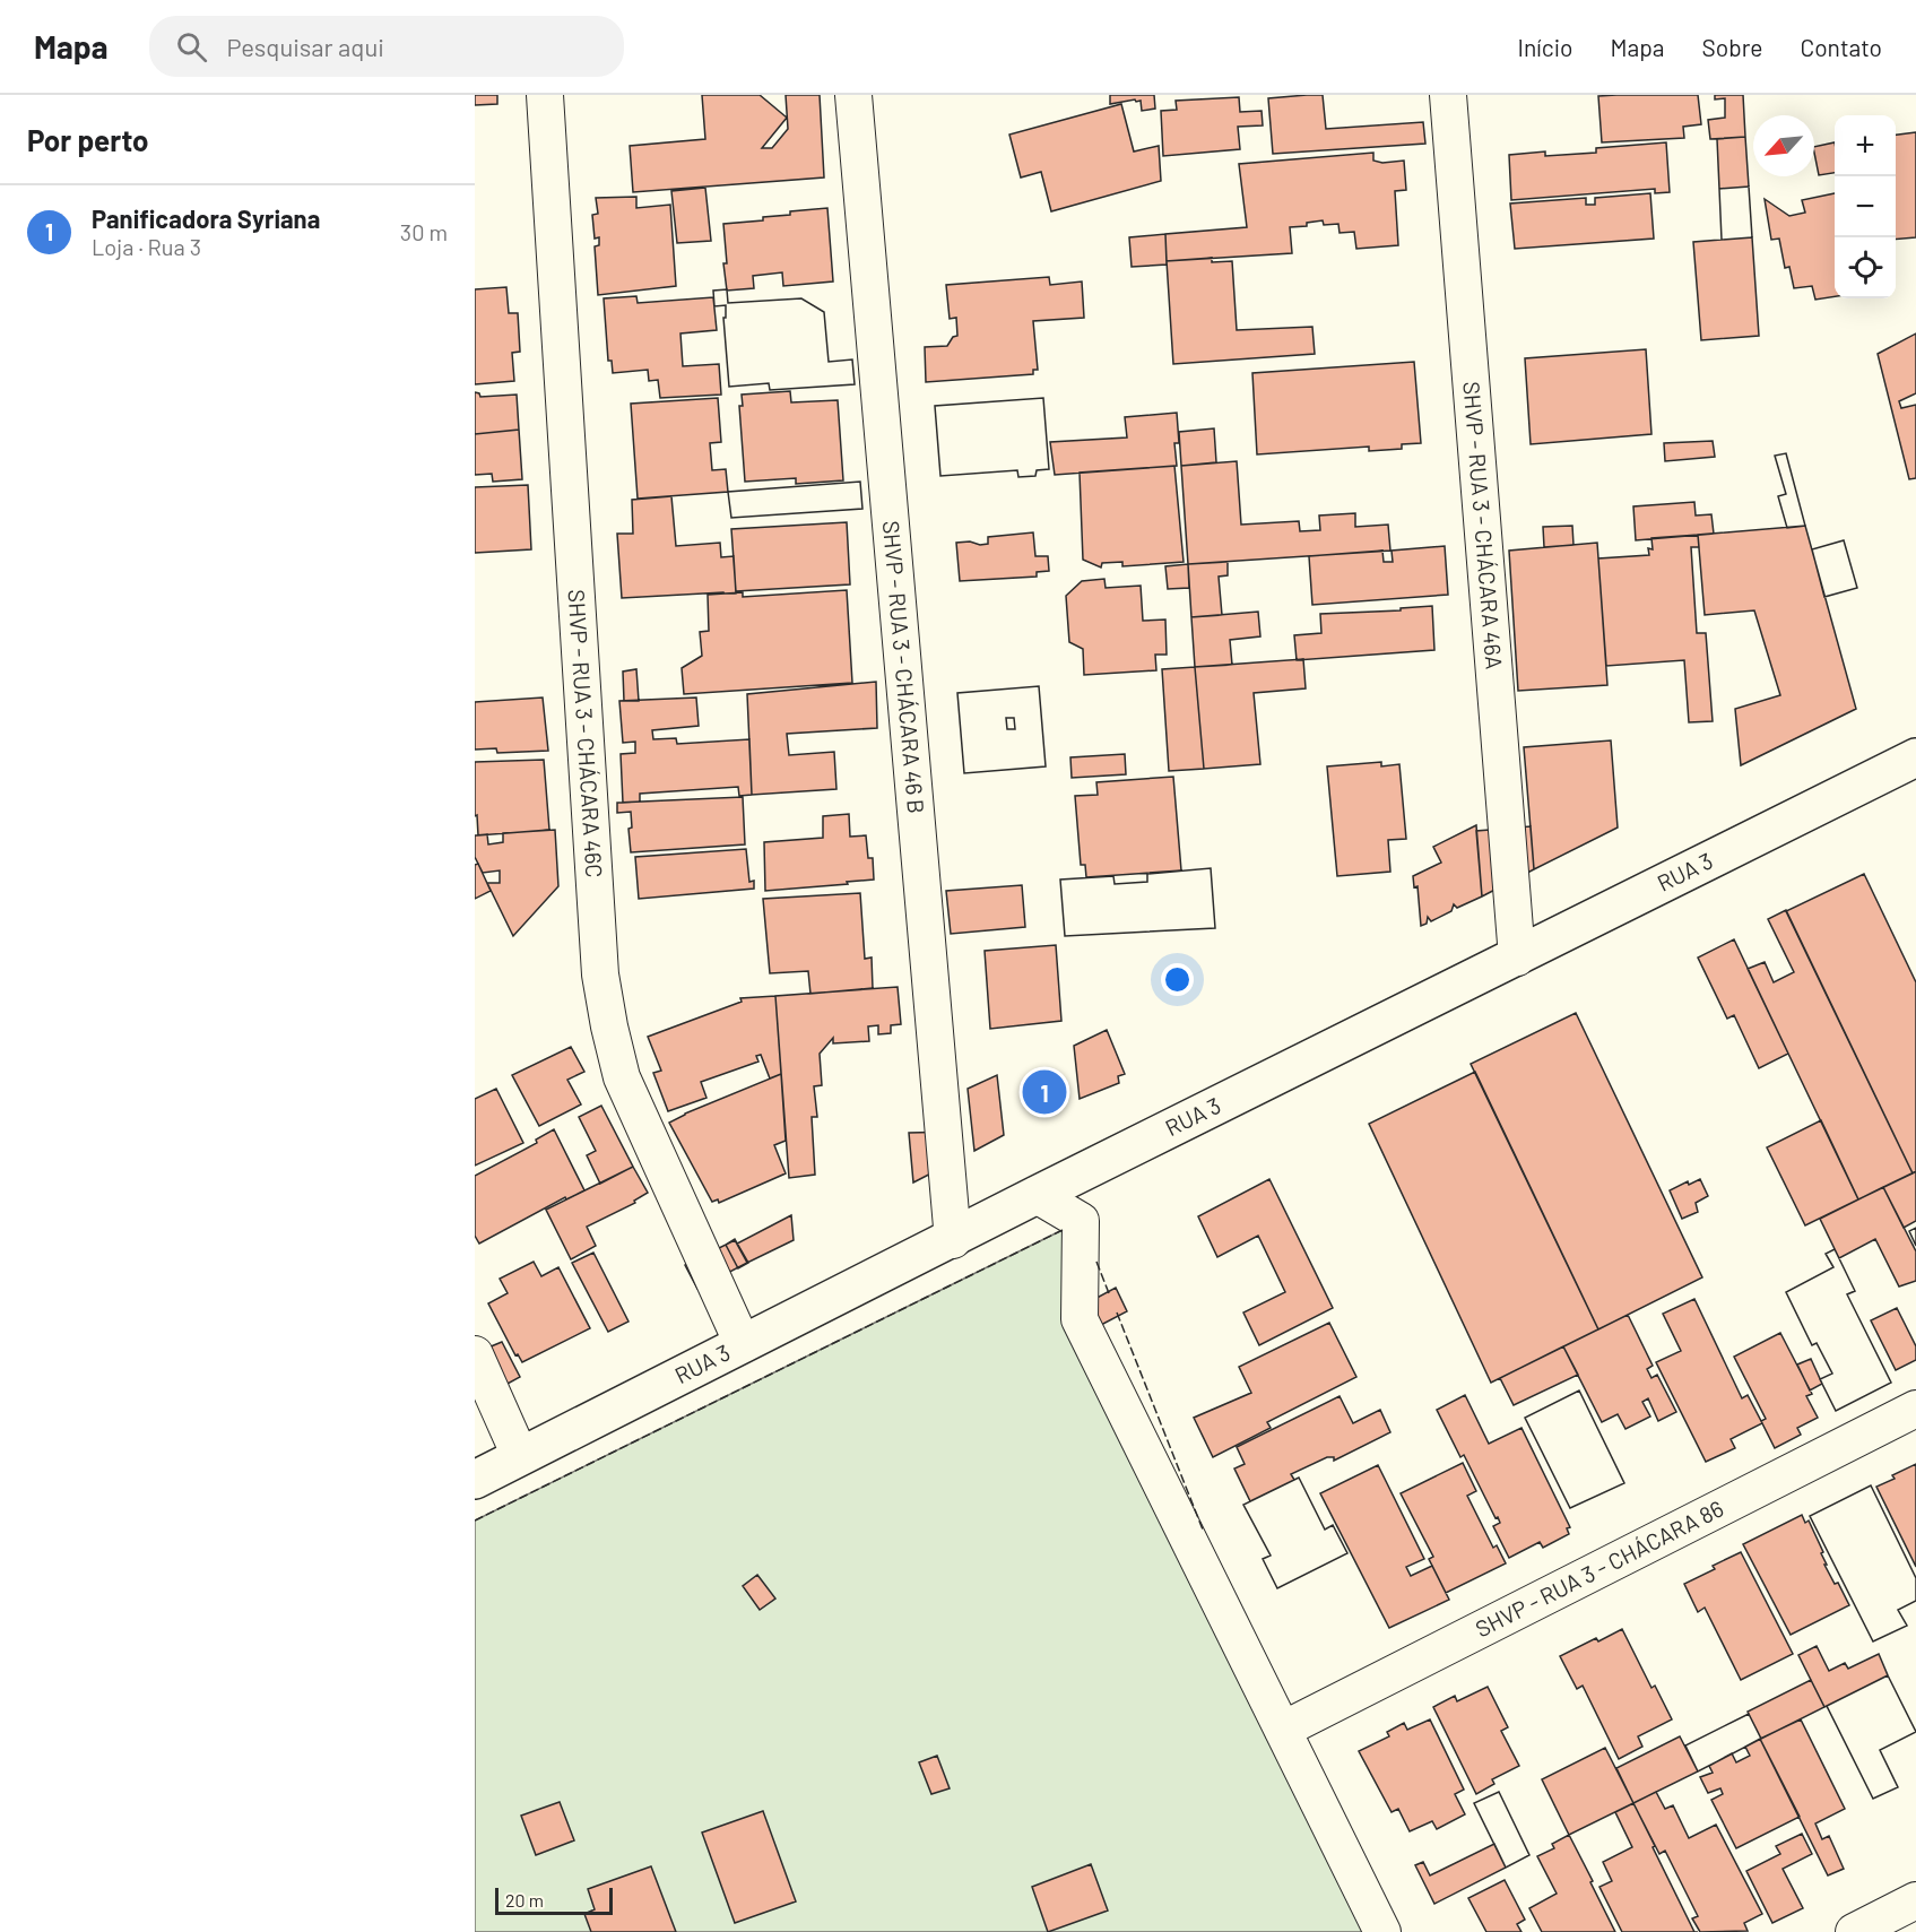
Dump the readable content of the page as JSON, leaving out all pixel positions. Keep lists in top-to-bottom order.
{
  "streets": {
    "main road": ["RUA 3"],
    "street": [
      "SHVP - RUA 3 - CHÁCARA 46A",
      "SHVP - RUA 3 - CHÁCARA 46 B",
      "SHVP - RUA 3 - CHÁCARA 46C",
      "SHVP - RUA 3 - CHÁCARA 86"
    ]
  },
  "crossings": [
    ["SHVP - RUA 3 - CHÁCARA 46A", "RUA 3"],
    ["SHVP - RUA 3 - CHÁCARA 46 B", "RUA 3"],
    ["SHVP - RUA 3 - CHÁCARA 46C", "RUA 3"]
  ],
  "scale_bar": "20 m",
  "north": "bottom left",
  "page": {
    "header": "Mapa",
    "search": "Pesquisar aqui",
    "nav": [
      "Início",
      "Mapa",
      "Sobre",
      "Contato"
    ],
    "heading": "Por perto",
    "map_buttons": ["+", "−"],
    "list": [
      {
        "mark": "1",
        "name": "Panificadora Syriana",
        "note": "Loja · Rua 3",
        "value": "30 m"
      }
    ],
    "pins": "1",
    "scale": "20 m"
  }
}
